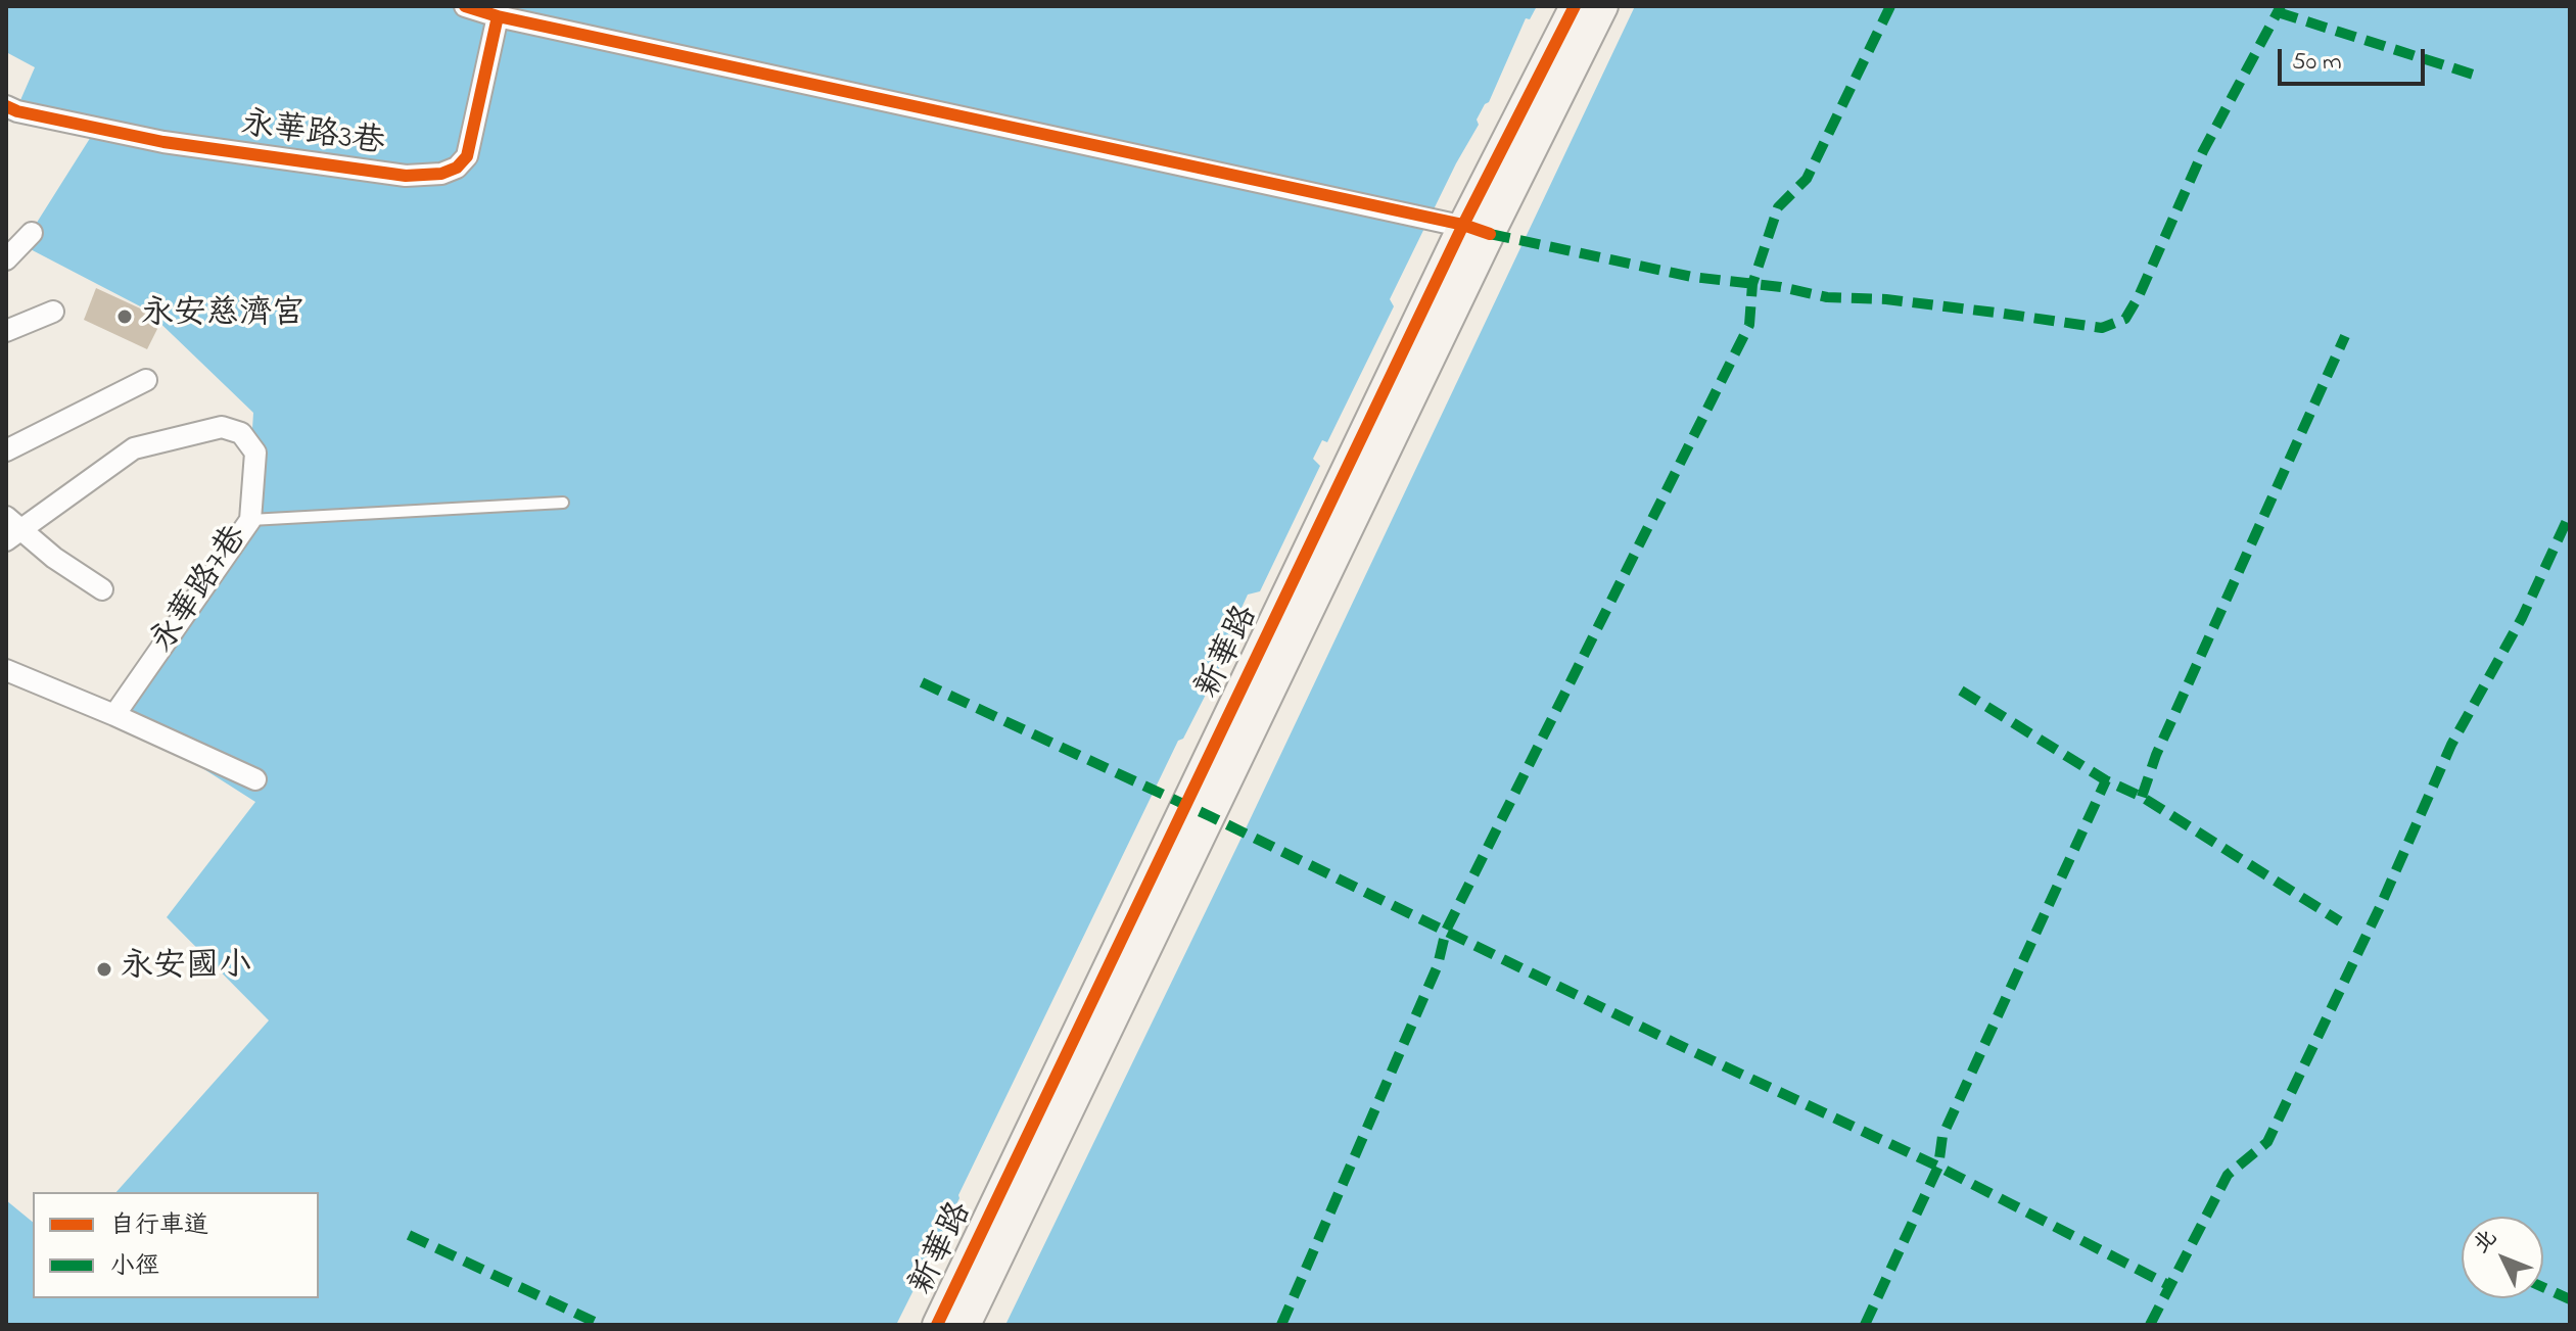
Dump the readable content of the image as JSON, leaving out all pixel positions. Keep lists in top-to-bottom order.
{
  "streets": {
    "street": ["永華路3巷", "永華路7巷", "新華路"]
  },
  "places": ["永安慈濟宮", "永安國小"],
  "legend": ["自行車道", "小徑"],
  "scale_bar": "50 m",
  "north": "top left"
}
